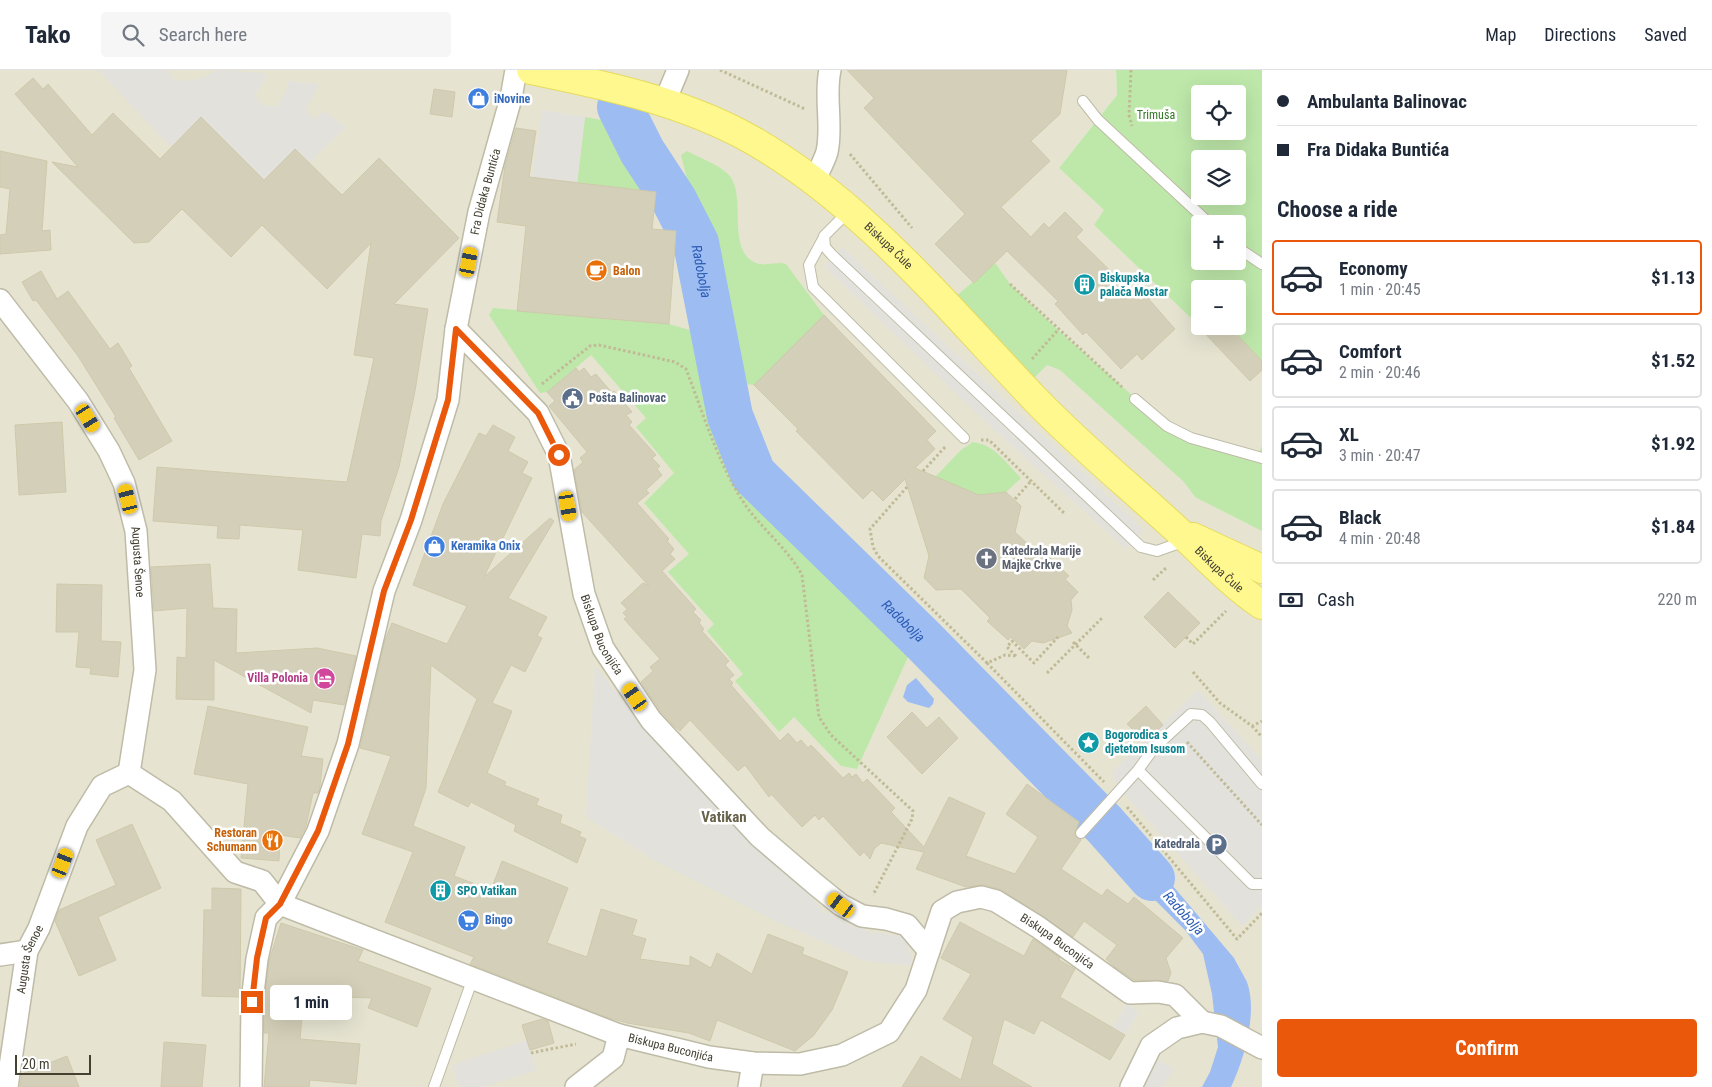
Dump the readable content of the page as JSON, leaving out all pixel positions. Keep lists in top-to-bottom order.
{
  "streets": {
    "main road": ["Biskupa Čule"],
    "street": ["Fra Didaka Buntića", "Augusta Šenoe", "Biskupa Buconjića"]
  },
  "crossings": [
    ["Fra Didaka Buntića", "Biskupa Buconjića"]
  ],
  "districts": ["Vatikan"],
  "water": ["Radobolja"],
  "parks": ["Trimuša"],
  "places": {
    "shop": ["iNovine", "Keramika Onix"],
    "cafe": ["Balon"],
    "building": ["Biskupska palača Mostar", "SPO Vatikan"],
    "public building": ["Pošta Balinovac"],
    "church": ["Katedrala Marije Majke Crkve"],
    "hotel": ["Villa Polonia"],
    "place": ["Bogorodica s djetetom Isusom"],
    "restaurant": ["Restoran Schumann"],
    "parking": ["Katedrala"],
    "supermarket": ["Bingo"]
  },
  "scale_bar": "20 m",
  "page": {
    "header": "Tako",
    "search": "Search here",
    "nav": ["Map", "Directions", "Saved"],
    "banner": ["Ambulanta Balinovac", "Fra Didaka Buntića"],
    "map_buttons": ["+", "−"],
    "heading": "Choose a ride",
    "list": [
      {
        "name": "Economy",
        "note": "1 min · 20:45",
        "value": "$1.13"
      },
      {
        "name": "Comfort",
        "note": "2 min · 20:46",
        "value": "$1.52"
      },
      {
        "name": "XL",
        "note": "3 min · 20:47",
        "value": "$1.92"
      },
      {
        "name": "Black",
        "note": "4 min · 20:48",
        "value": "$1.84"
      }
    ],
    "pay": ["Cash", "220 m"],
    "bubble": "1 min",
    "buttons": "Confirm",
    "scale": "20 m"
  }
}
